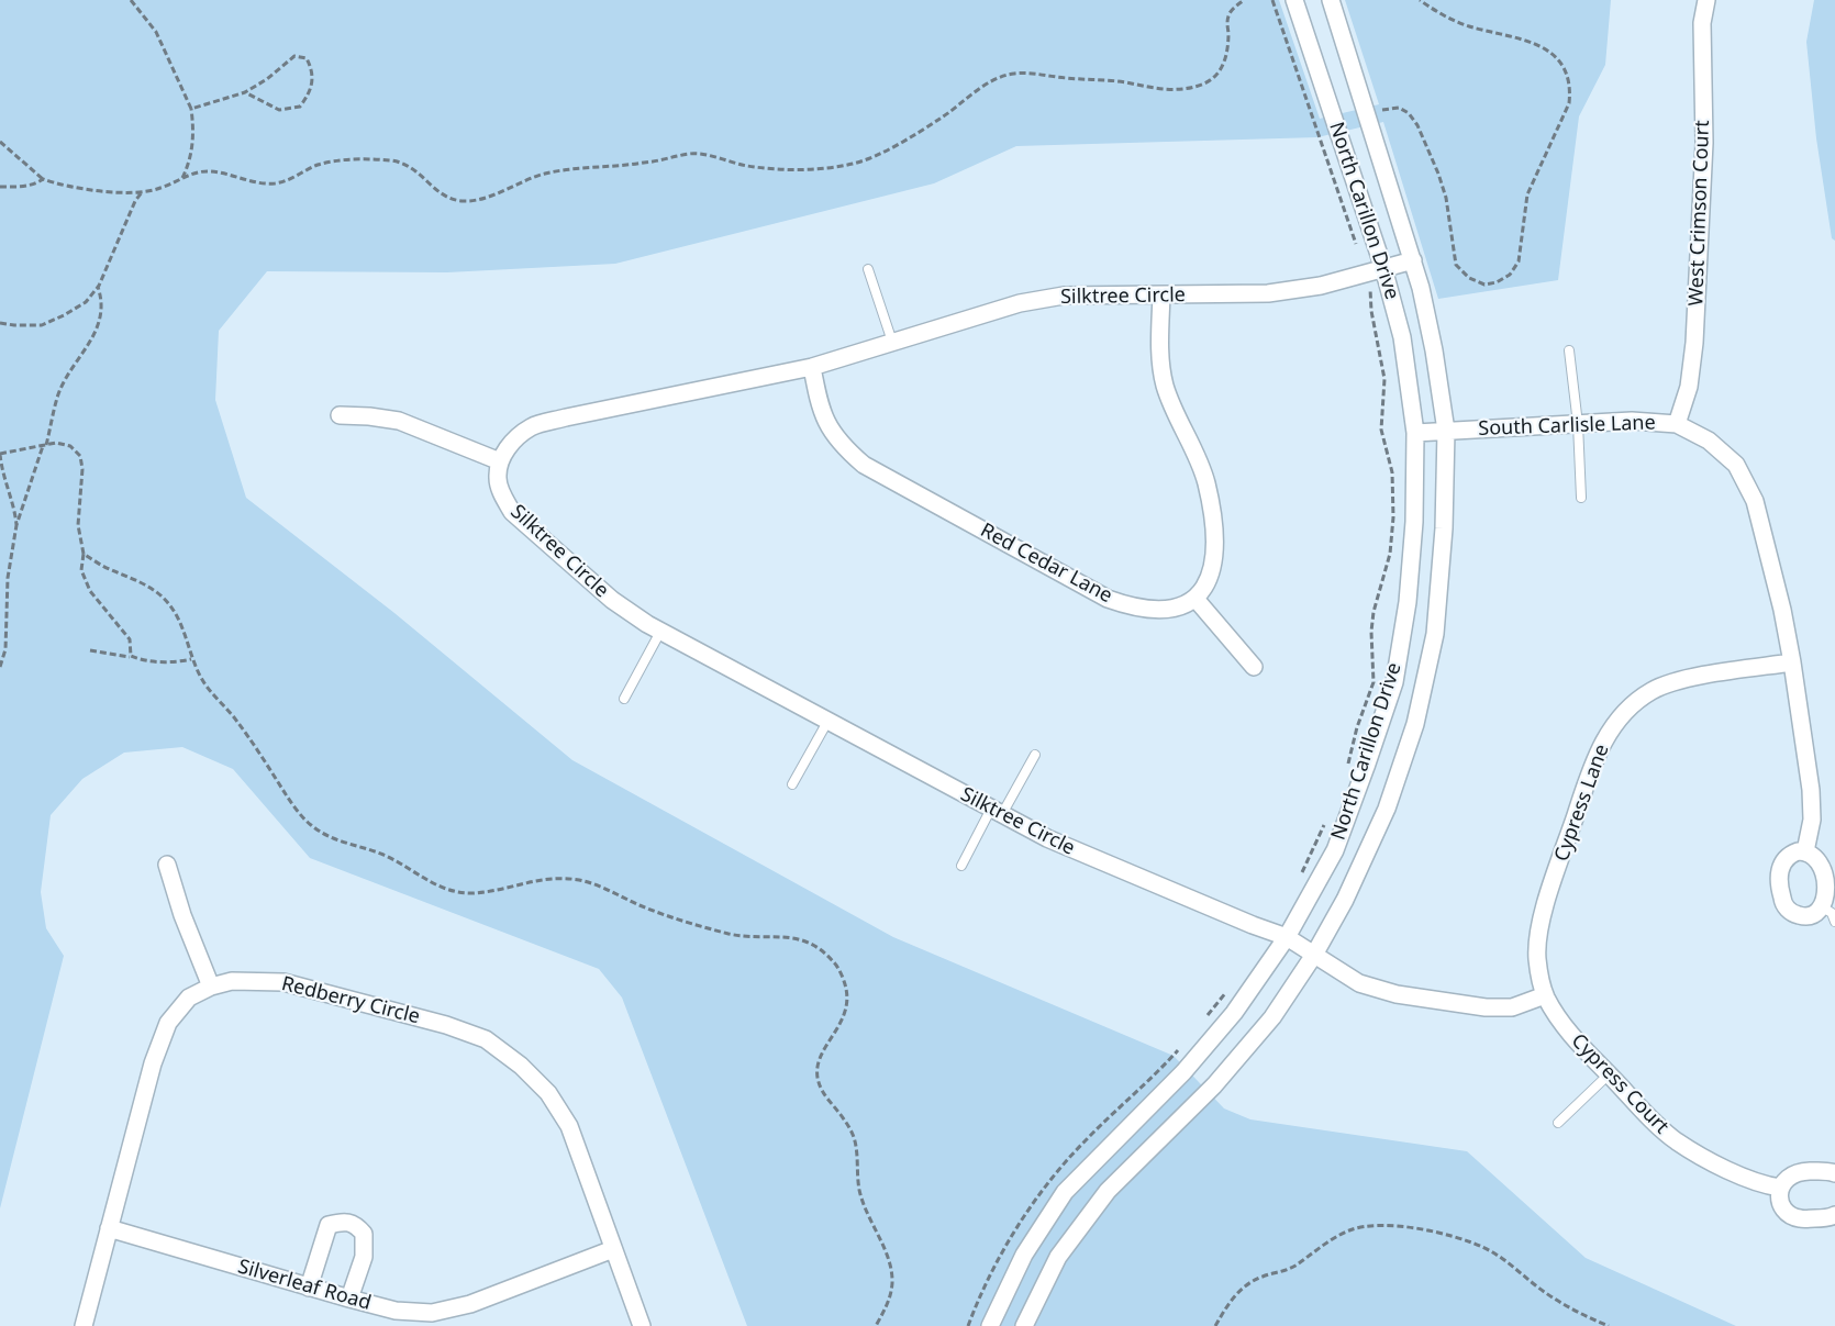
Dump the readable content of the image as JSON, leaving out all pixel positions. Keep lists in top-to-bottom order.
{
  "streets": {
    "street": [
      "North Carillon Drive",
      "West Crimson Court",
      "Silktree Circle",
      "South Carlisle Lane",
      "Red Cedar Lane",
      "Cypress Lane",
      "Redberry Circle",
      "Cypress Court",
      "Silverleaf Road"
    ]
  },
  "crossings": [
    ["North Carillon Drive", "Silktree Circle"],
    ["North Carillon Drive", "South Carlisle Lane"],
    ["West Crimson Court", "South Carlisle Lane"],
    ["Silktree Circle", "Red Cedar Lane"],
    ["Silktree Circle", "Cypress Lane"],
    ["Silktree Circle", "Cypress Court"],
    ["South Carlisle Lane", "Cypress Lane"],
    ["Cypress Lane", "Cypress Court"],
    ["Redberry Circle", "Silverleaf Road"]
  ]
}
